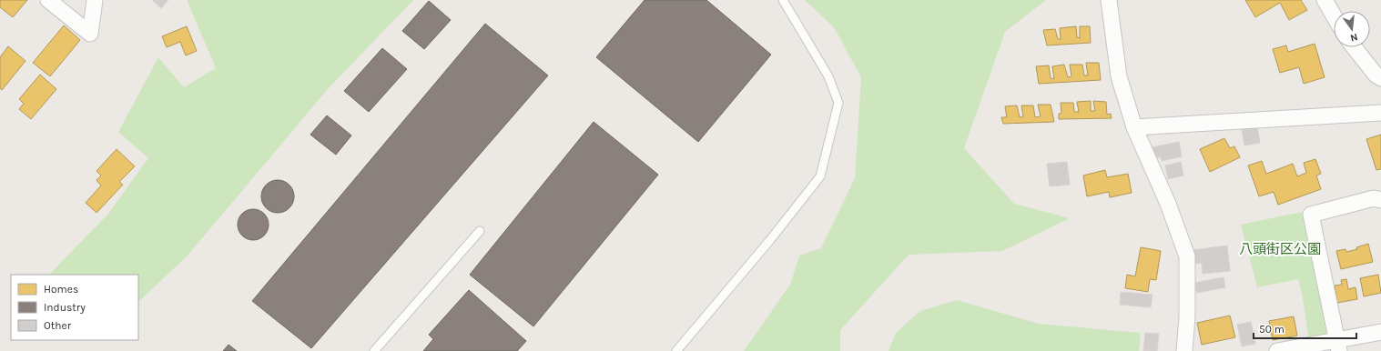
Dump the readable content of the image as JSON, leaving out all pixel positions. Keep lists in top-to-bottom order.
{
  "parks": ["八頭街区公園"],
  "legend": ["Homes", "Industry", "Other"],
  "scale_bar": "50 m",
  "north": "bottom"
}
